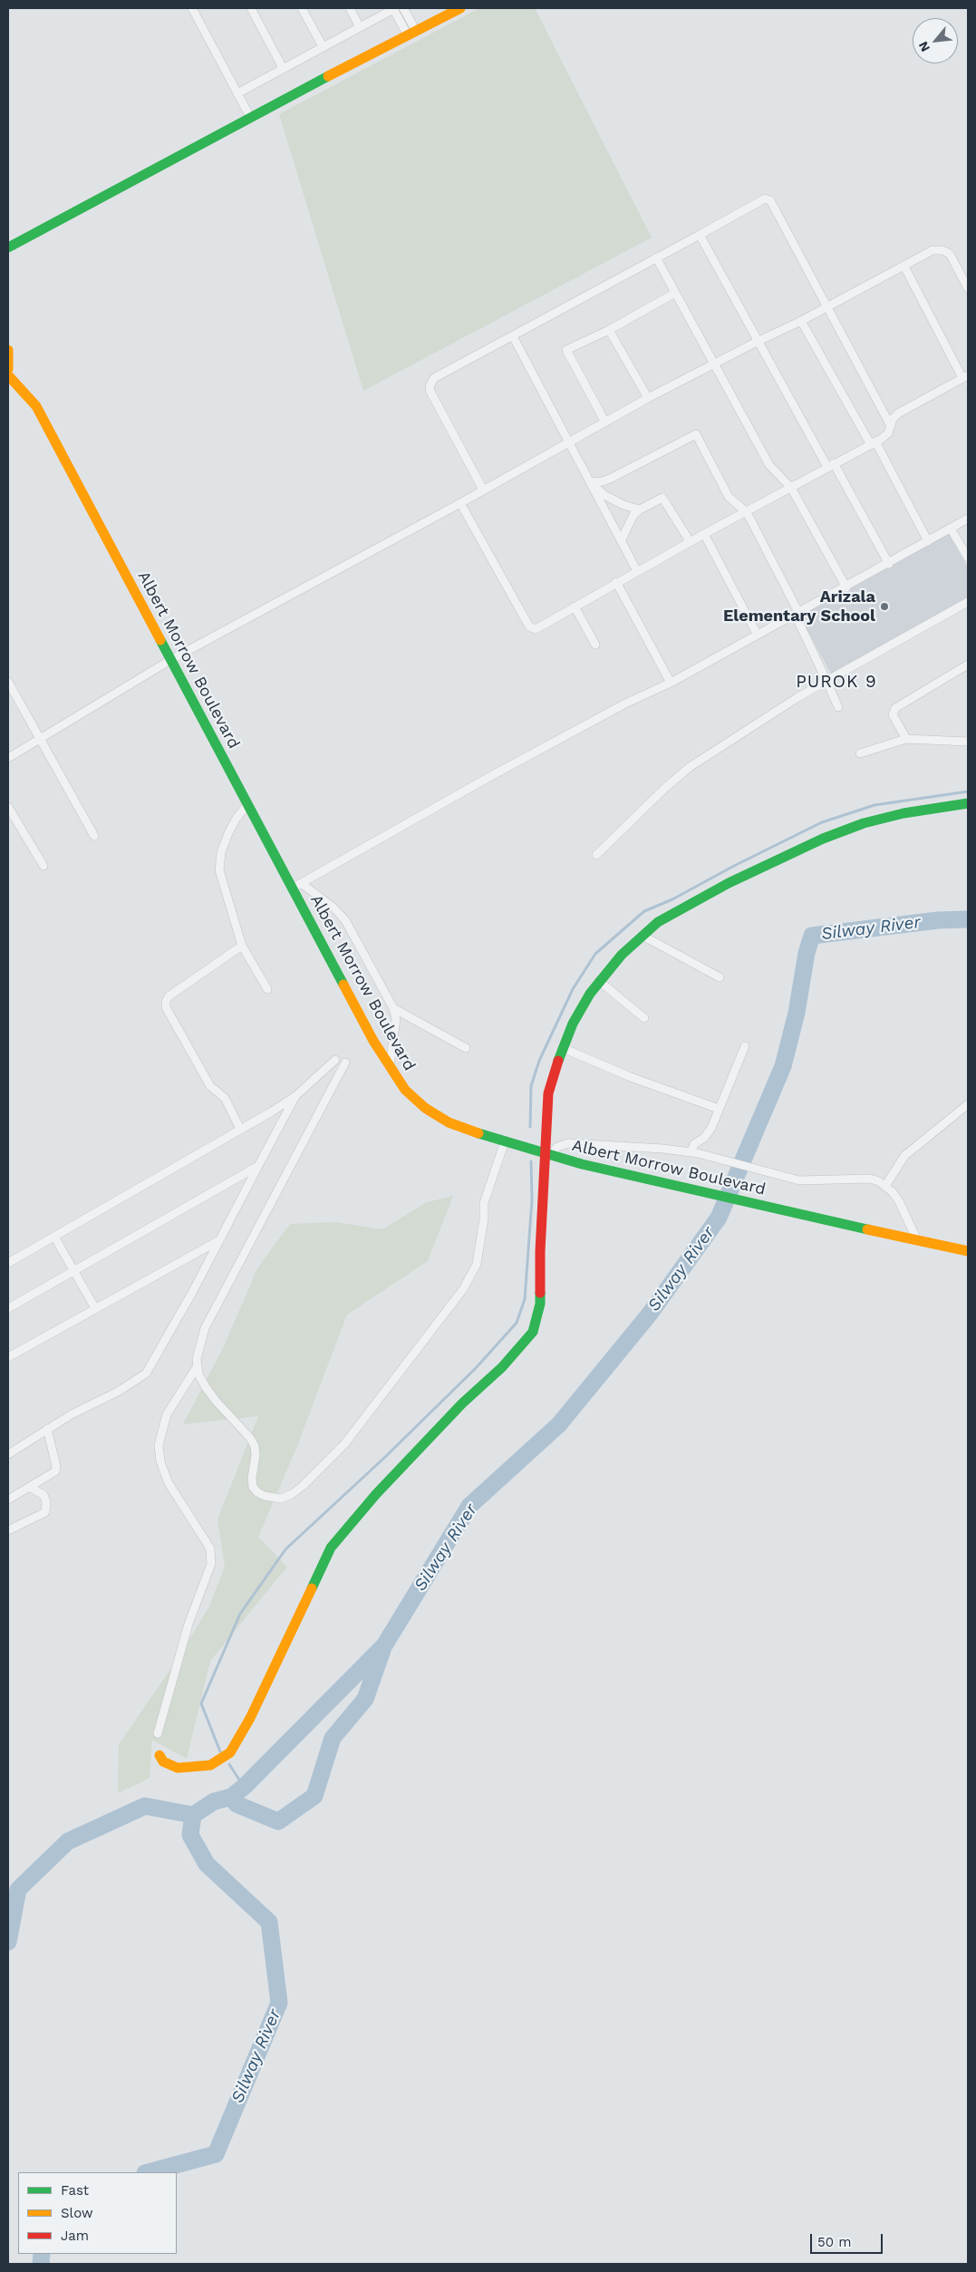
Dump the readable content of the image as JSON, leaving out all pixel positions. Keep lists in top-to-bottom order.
{
  "streets": {
    "main road": ["Albert Morrow Boulevard"]
  },
  "districts": ["PUROK 9"],
  "water": ["Silway River"],
  "places": ["Arizala Elementary School"],
  "legend": ["Fast", "Slow", "Jam"],
  "scale_bar": "50 m",
  "north": "bottom left"
}
